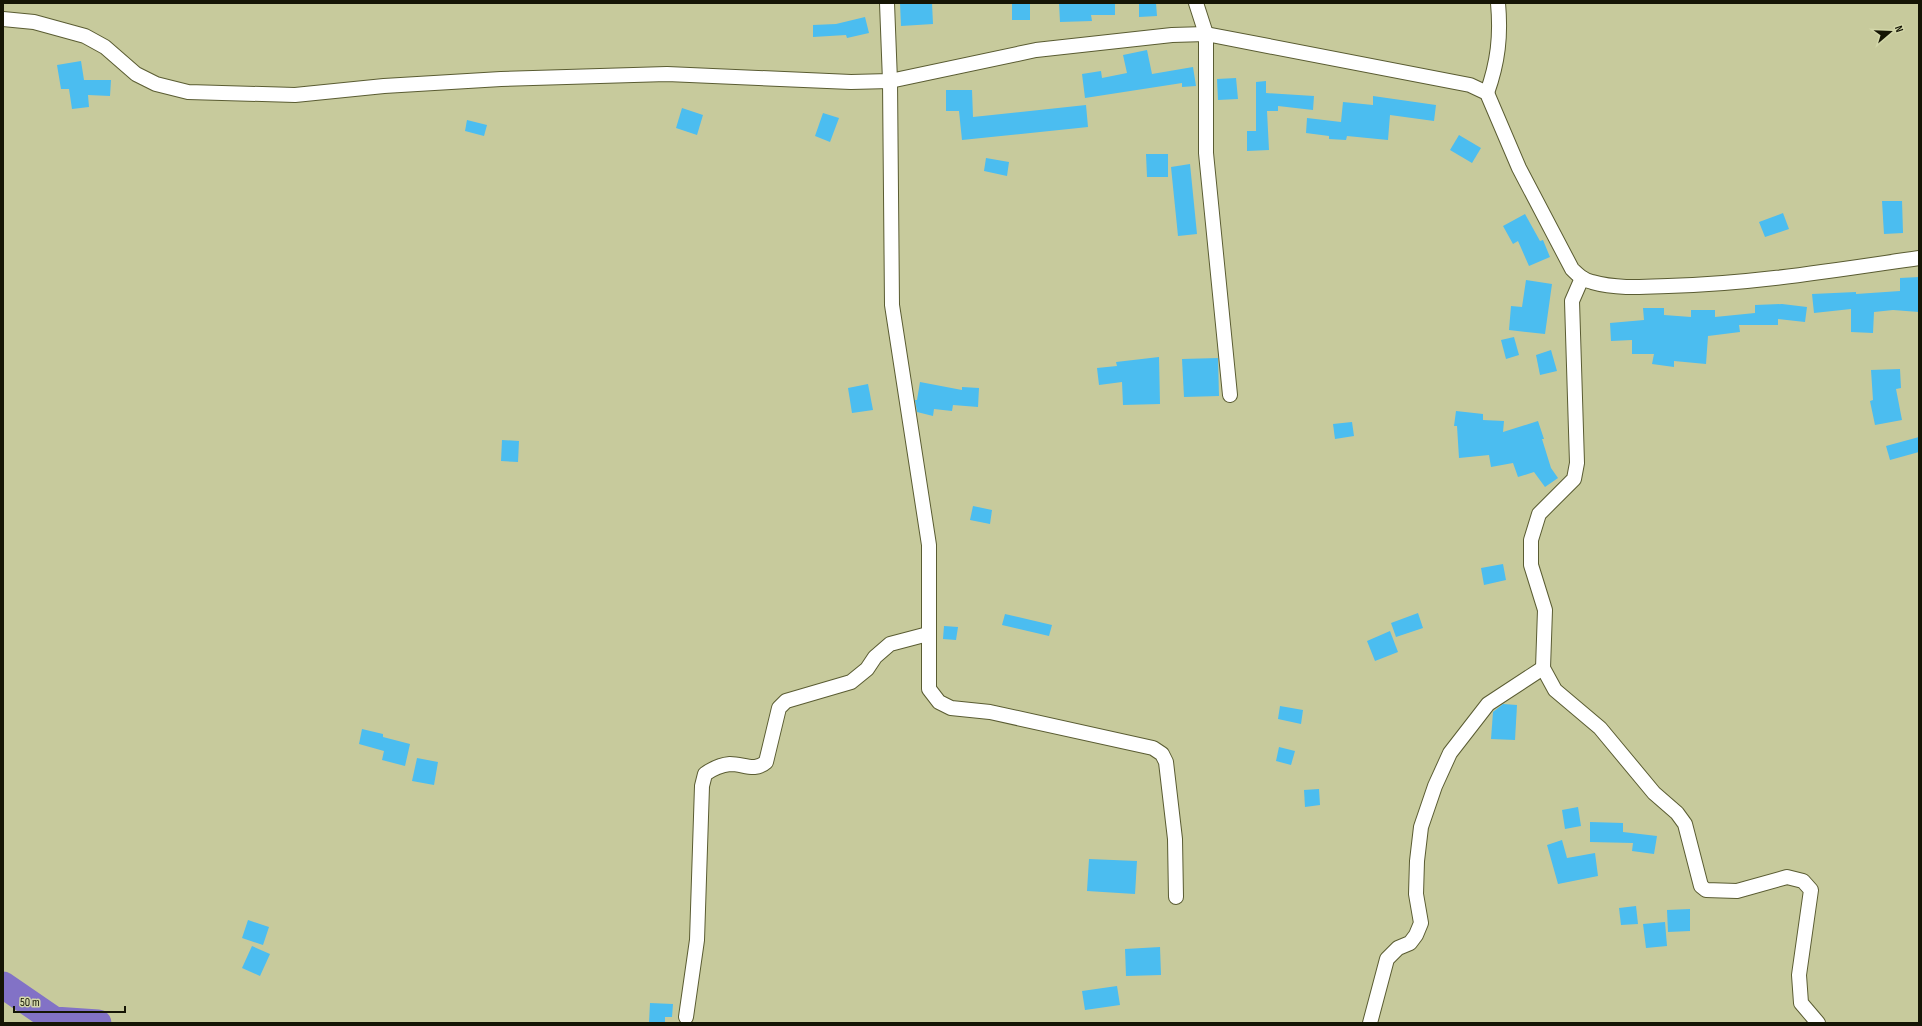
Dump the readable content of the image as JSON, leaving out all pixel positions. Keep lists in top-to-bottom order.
{
  "scale_bar": "50 m",
  "north": "right"
}
